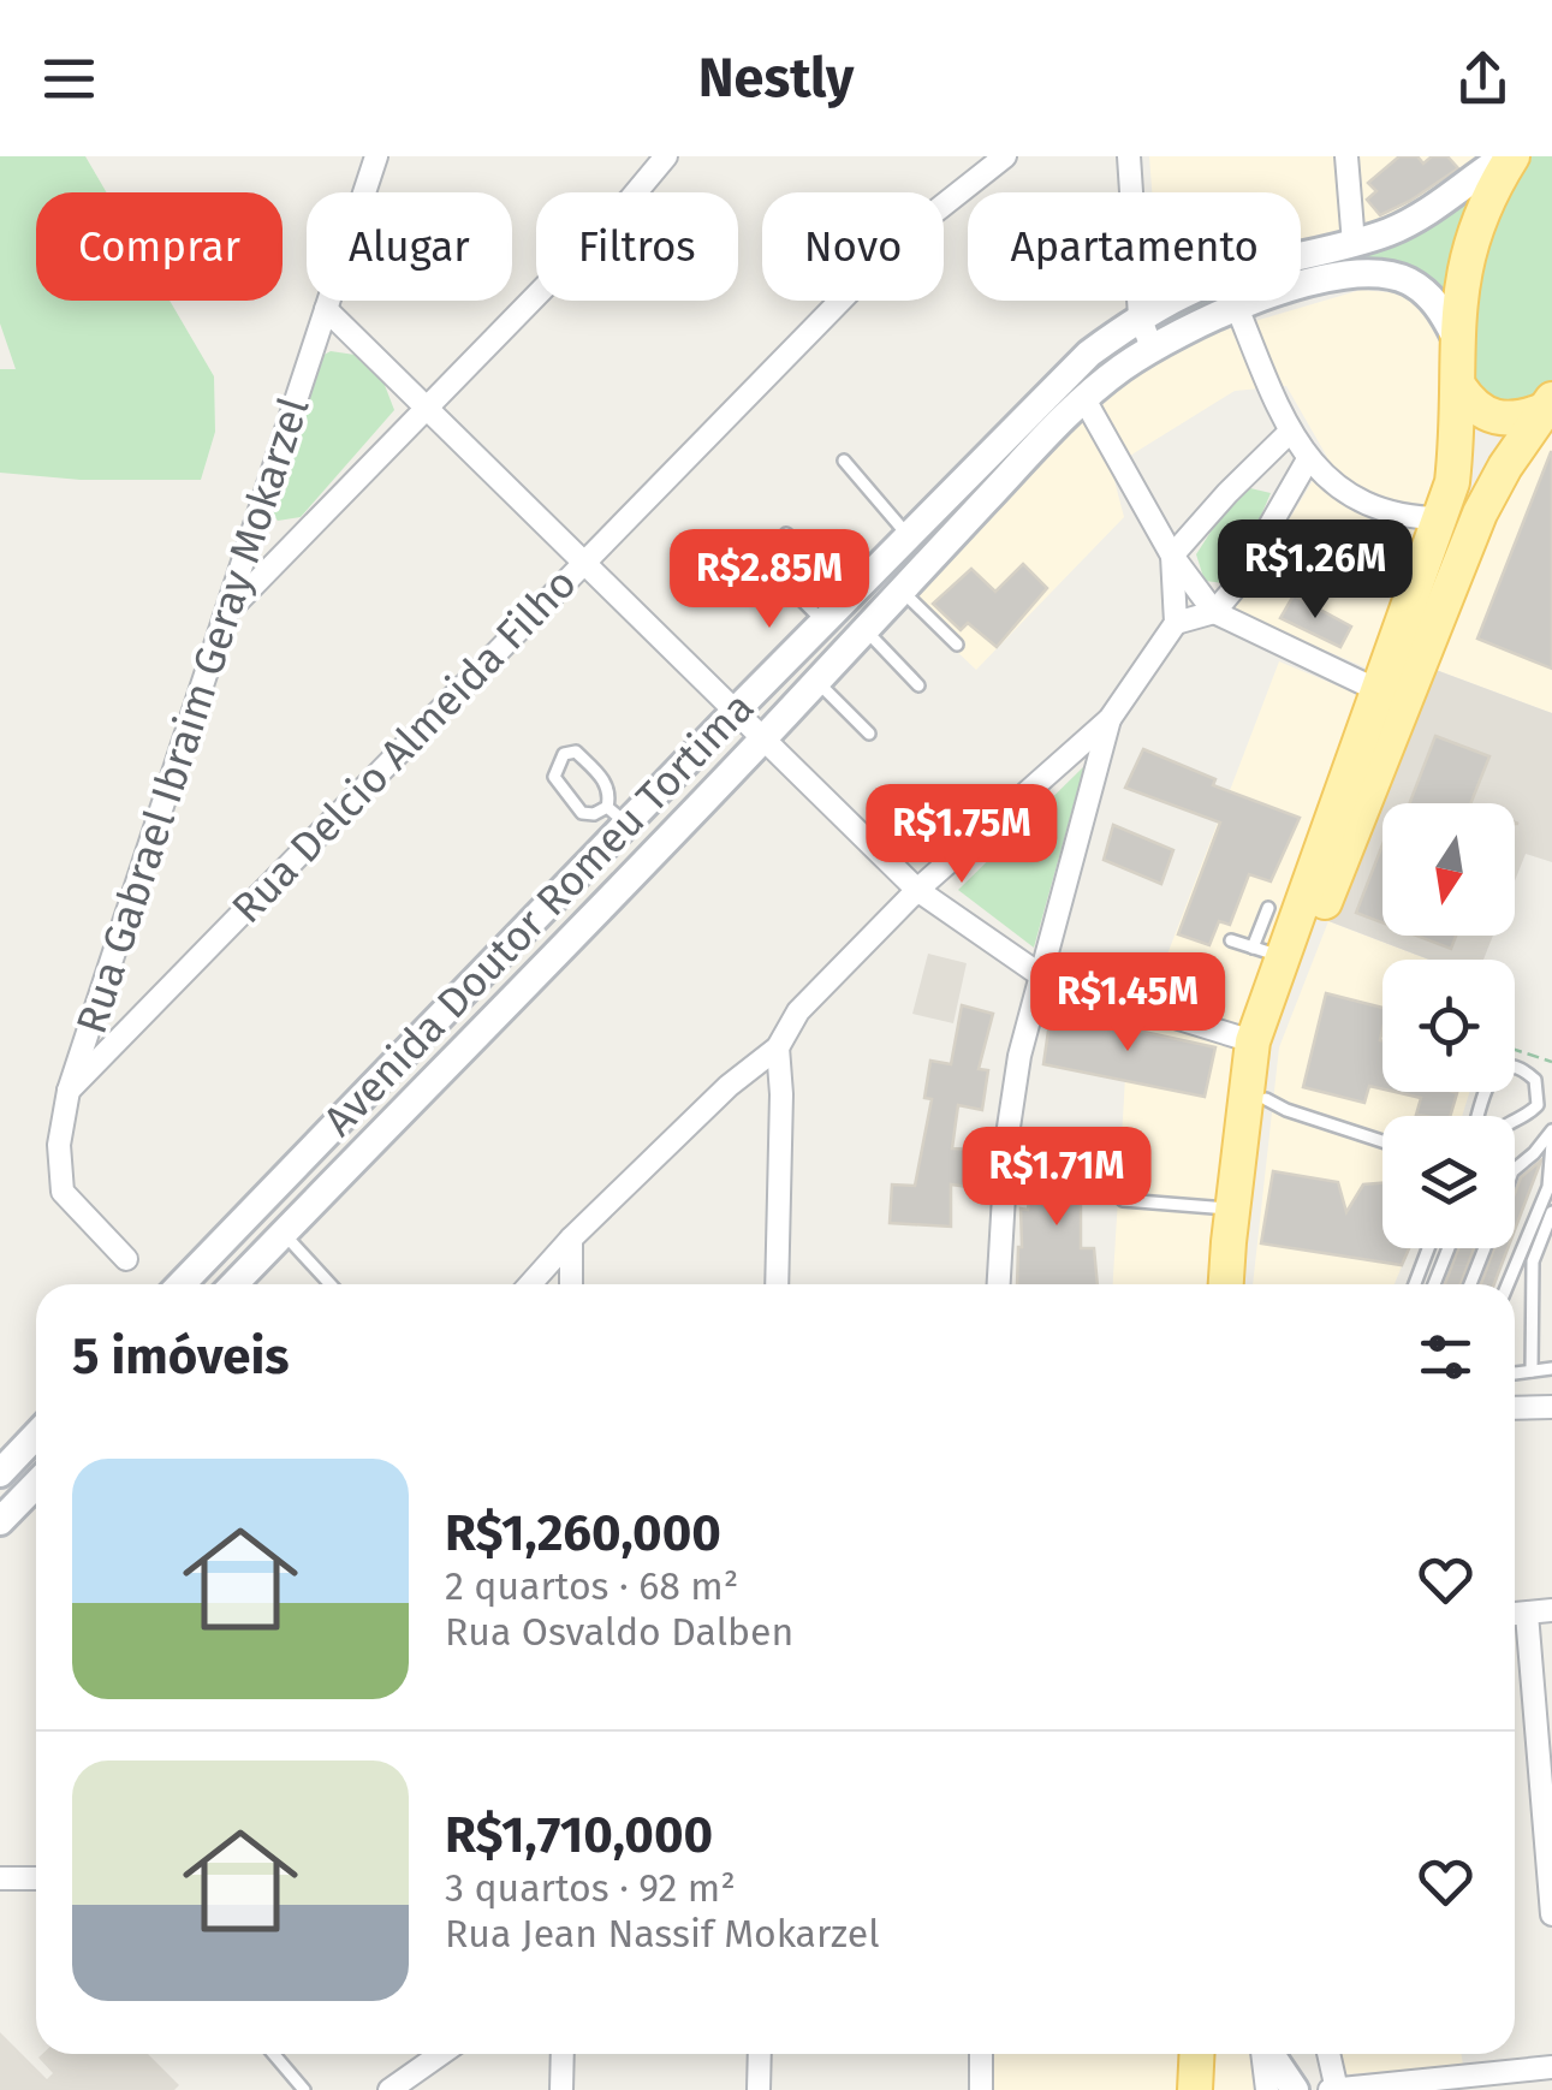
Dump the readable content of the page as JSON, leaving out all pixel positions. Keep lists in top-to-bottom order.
{
  "streets": {
    "main road": ["Avenida Doutor Romeu Tortima"],
    "street": ["Rua Gabrael Ibraim Geray Mokarzel", "Rua Delcio Almeida Filho"]
  },
  "crossings": [
    ["Rua Gabrael Ibraim Geray Mokarzel", "Rua Delcio Almeida Filho"]
  ],
  "north": "bottom",
  "page": {
    "header": "Nestly",
    "chip": [
      "Comprar",
      "Alugar",
      "Filtros",
      "Novo",
      "Apartamento"
    ],
    "price": [
      "R$1.26M",
      "R$2.85M",
      "R$1.75M",
      "R$1.45M",
      "R$1.71M"
    ],
    "heading": "5 imóveis",
    "list": [
      {
        "name": "R$1,260,000",
        "note": "2 quartos · 68 m² · Rua Osvaldo Dalben"
      },
      {
        "name": "R$1,710,000",
        "note": "3 quartos · 92 m² · Rua Jean Nassif Mokarzel"
      }
    ]
  }
}
